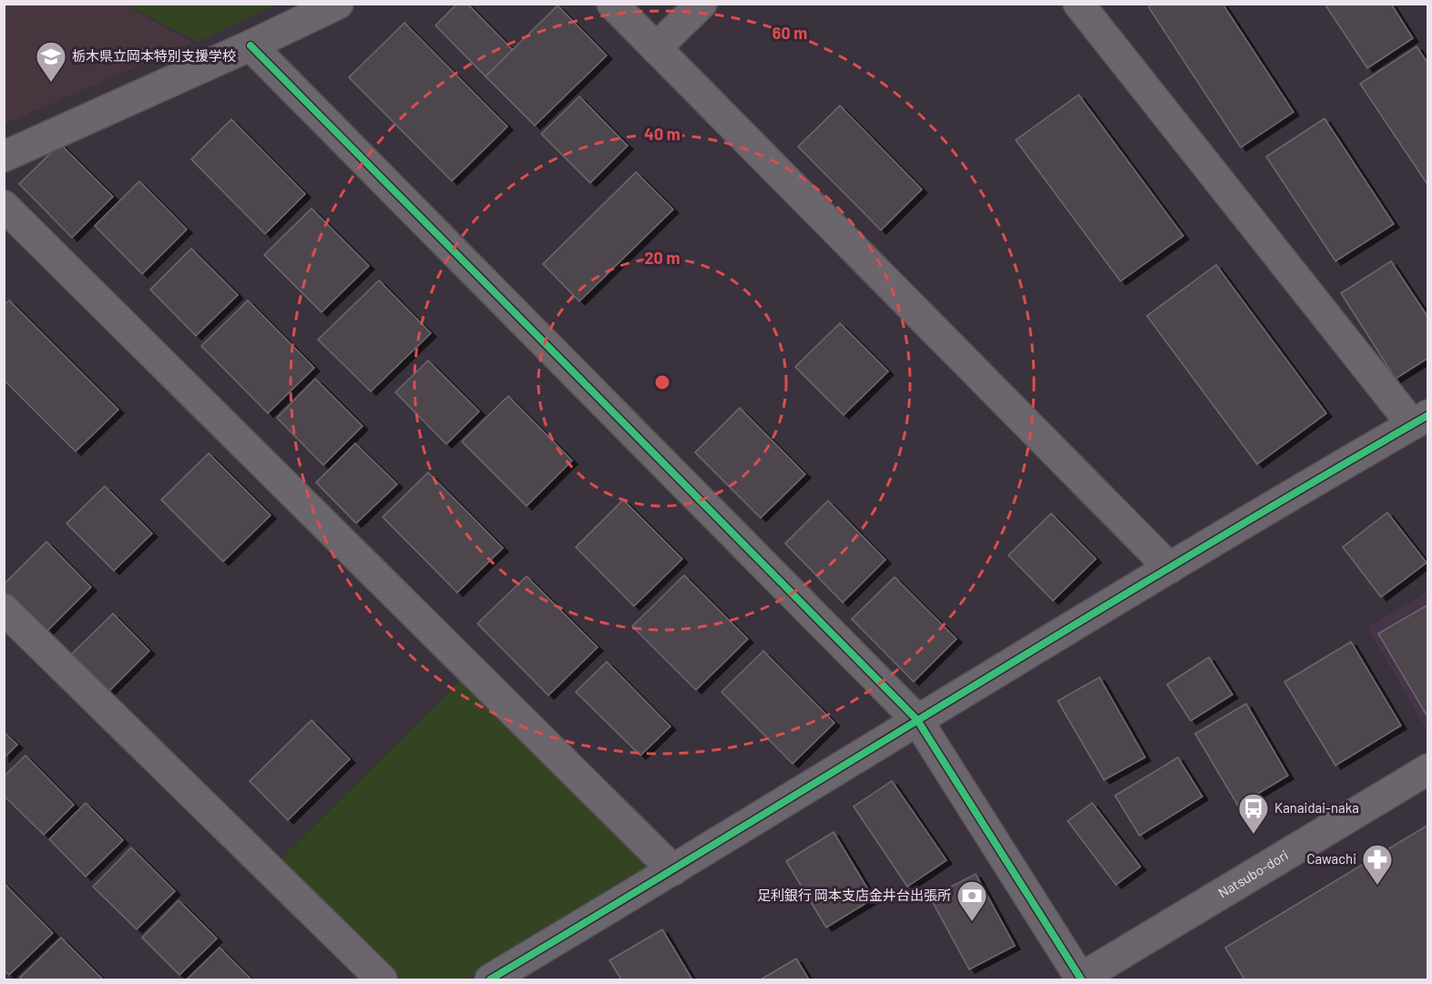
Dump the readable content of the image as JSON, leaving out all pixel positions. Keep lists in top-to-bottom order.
{
  "streets": {
    "street": ["Natsubo-dori"]
  },
  "places": {
    "school or university": ["栃木県立岡本特別支援学校"],
    "bus stop": ["Kanaidai-naka"],
    "pharmacy": ["Cawachi"],
    "bank": ["足利銀行 岡本支店金井台出張所"]
  },
  "rings": ["60 m", "40 m", "20 m"]
}
